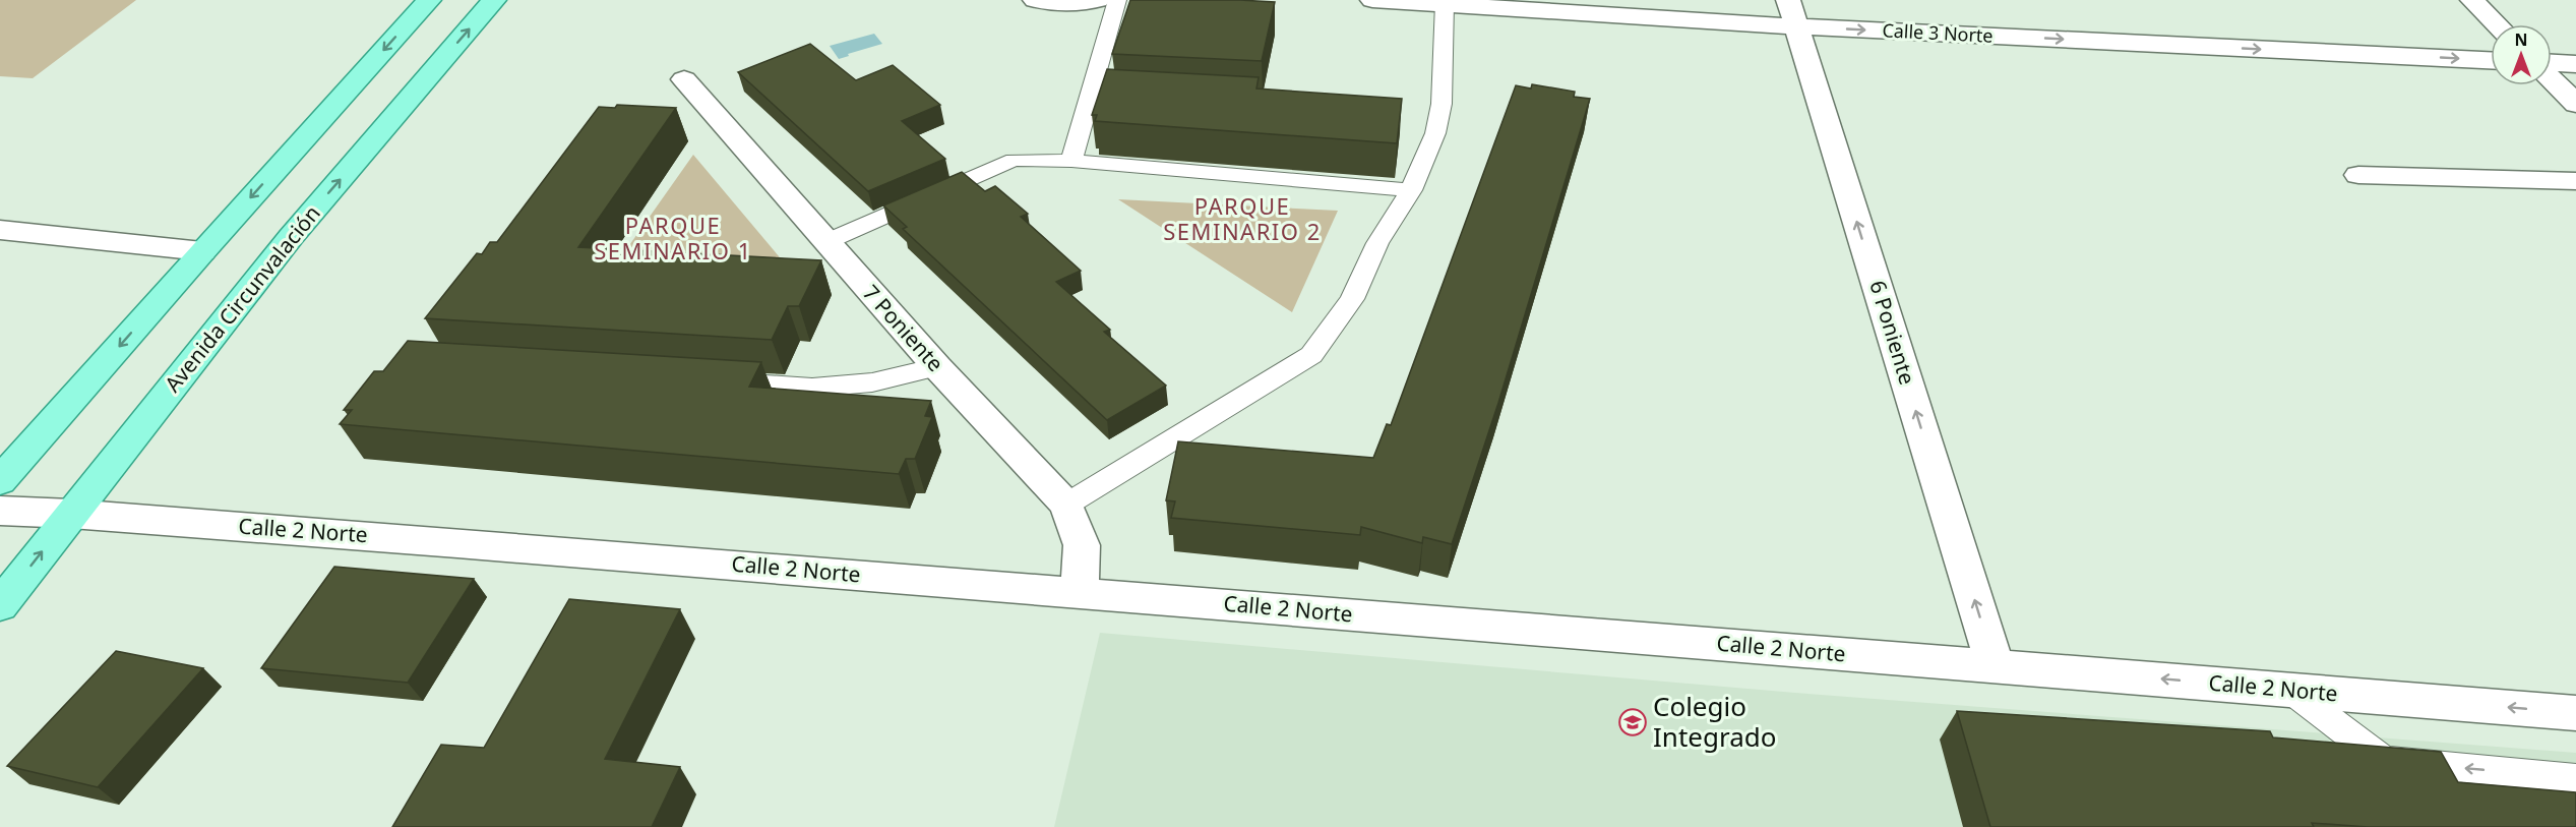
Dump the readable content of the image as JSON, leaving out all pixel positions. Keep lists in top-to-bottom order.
{
  "streets": {
    "main road": ["Avenida Circunvalación"],
    "street": [
      "Calle 3 Norte",
      "7 Poniente",
      "6 Poniente",
      "Calle 2 Norte"
    ]
  },
  "crossings": [
    ["Calle 3 Norte", "6 Poniente"],
    ["Avenida Circunvalación", "Calle 2 Norte"],
    ["7 Poniente", "Calle 2 Norte"],
    ["6 Poniente", "Calle 2 Norte"]
  ],
  "one_way": ["Calle 3 Norte", "6 Poniente"],
  "districts": ["PARQUE SEMINARIO 2", "PARQUE SEMINARIO 1"],
  "places": {
    "school or university": ["Colegio Integrado"]
  },
  "north": "top"
}
